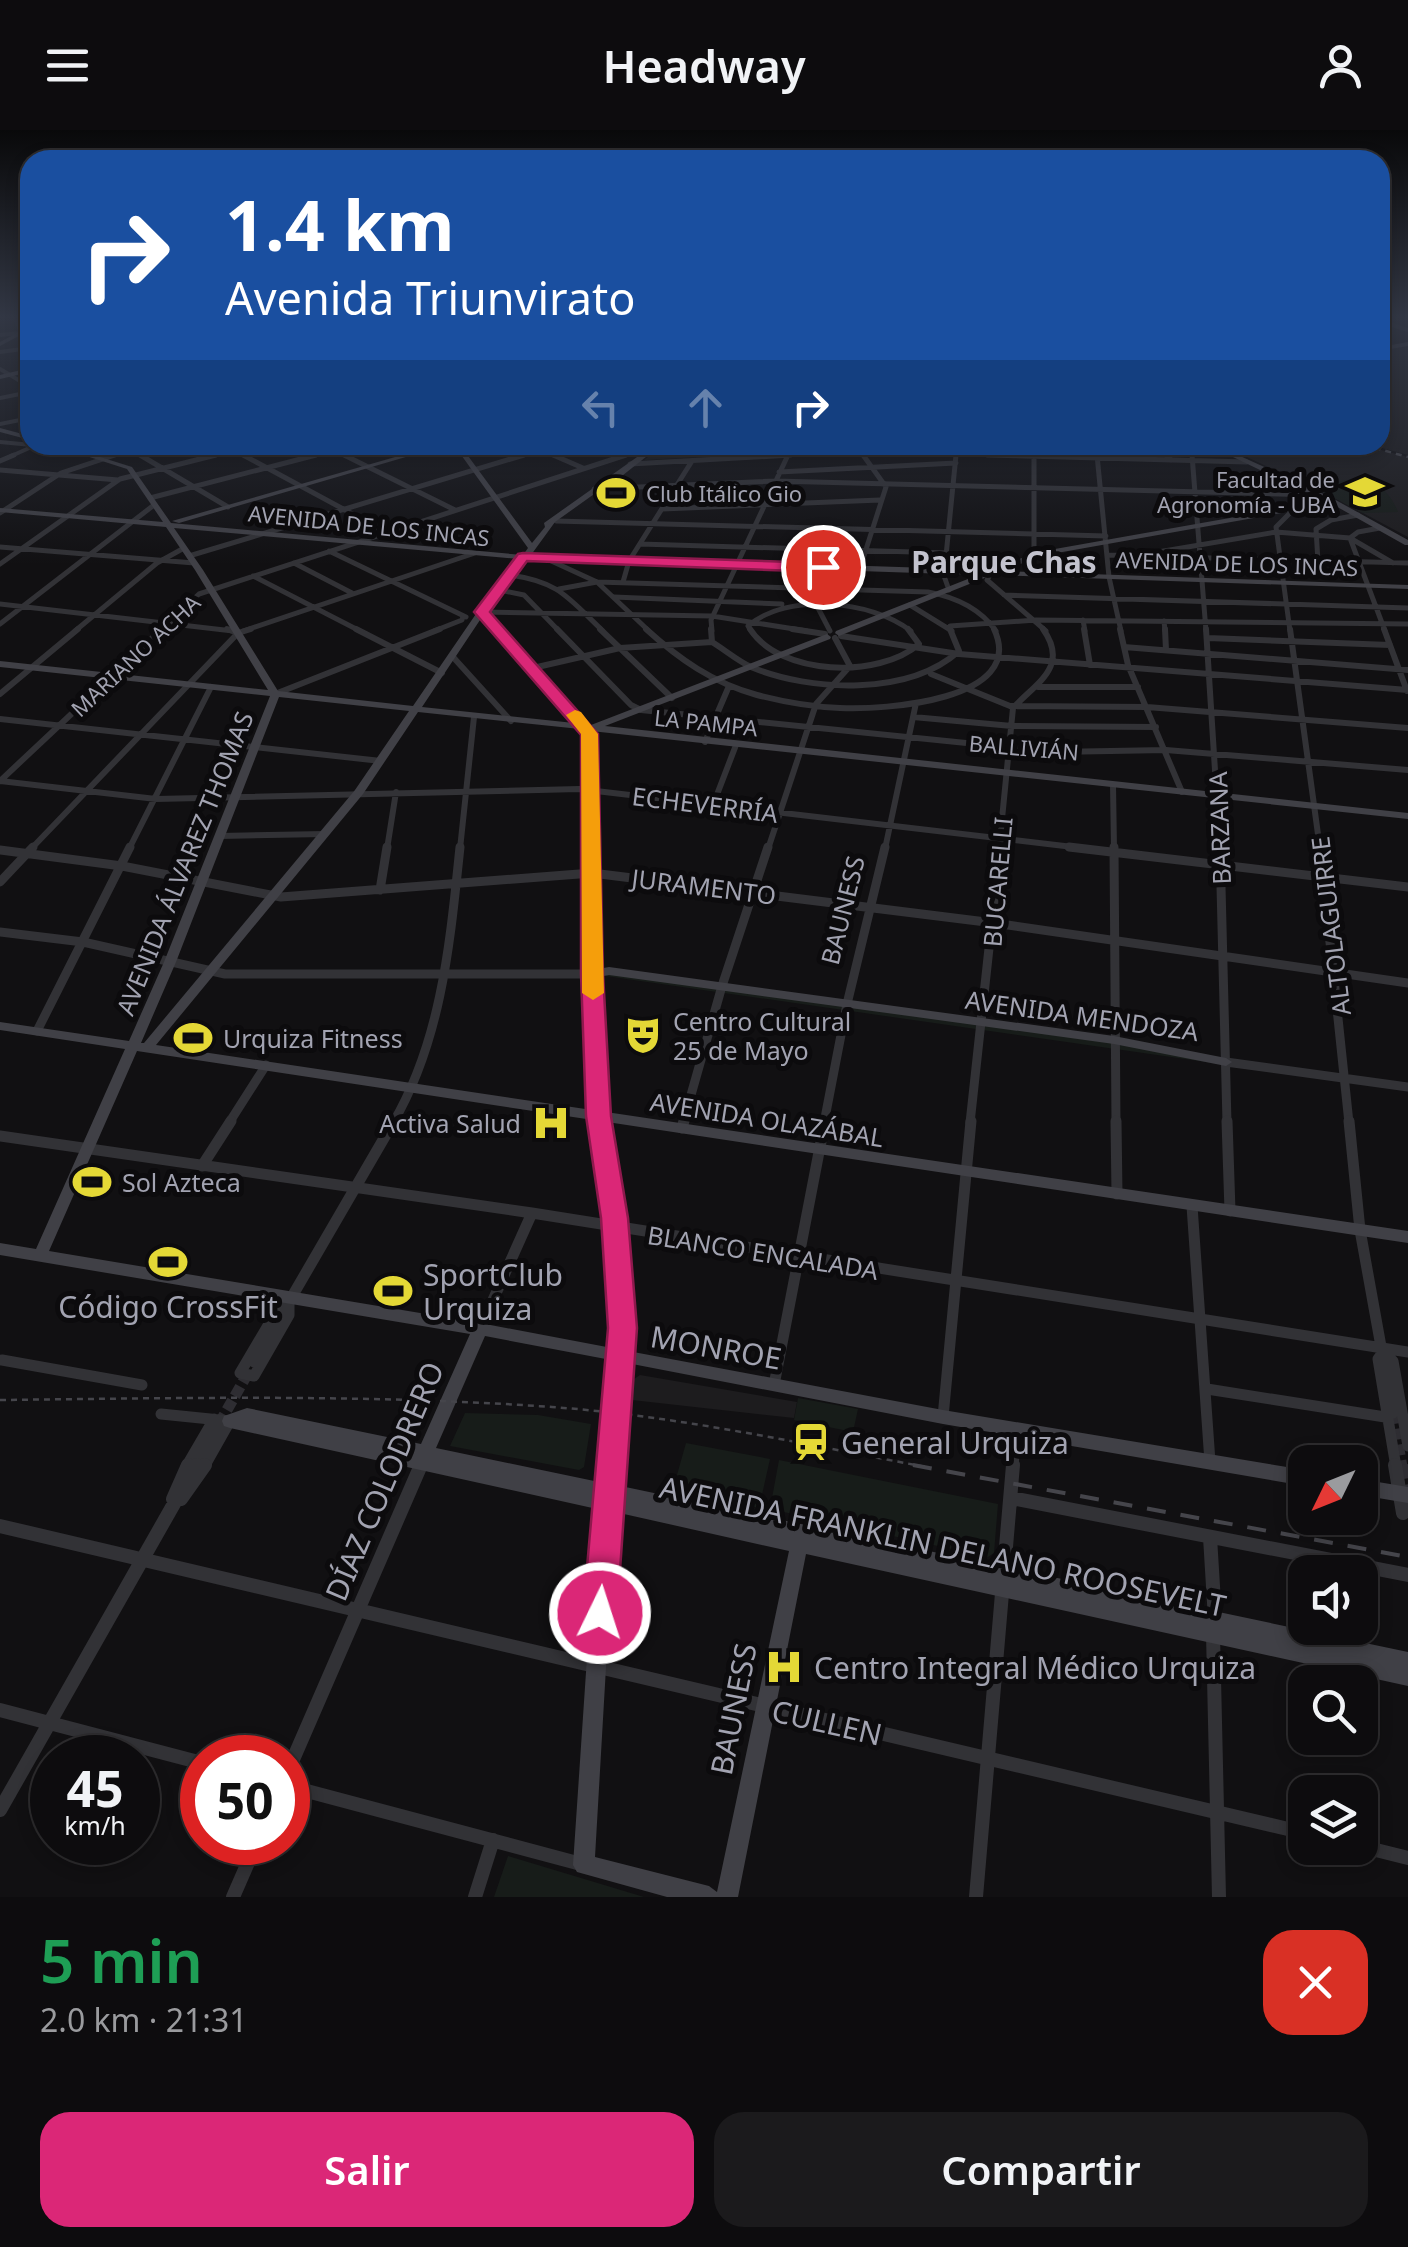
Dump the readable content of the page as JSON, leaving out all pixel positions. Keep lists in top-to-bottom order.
{
  "streets": {
    "main road": [
      "AVENIDA DE LOS INCAS",
      "LA PAMPA",
      "AVENIDA ÁLVAREZ THOMAS",
      "BAUNESS",
      "AVENIDA MENDOZA",
      "AVENIDA OLAZÁBAL",
      "MONROE",
      "DÍAZ COLODRERO",
      "AVENIDA FRANKLIN DELANO ROOSEVELT"
    ],
    "street": [
      "MARIANO ACHA",
      "BALLIVIÁN",
      "ECHEVERRÍA",
      "BARZANA",
      "BUCARELLI",
      "JURAMENTO",
      "ALTOLAGUIRRE",
      "BLANCO ENCALADA",
      "CULLEN"
    ]
  },
  "crossings": [
    ["AVENIDA DE LOS INCAS", "MARIANO ACHA"],
    ["AVENIDA DE LOS INCAS", "BARZANA"],
    ["AVENIDA DE LOS INCAS", "AVENIDA ÁLVAREZ THOMAS"],
    ["AVENIDA DE LOS INCAS", "ALTOLAGUIRRE"],
    ["MARIANO ACHA", "LA PAMPA"],
    ["MARIANO ACHA", "ECHEVERRÍA"],
    ["MARIANO ACHA", "AVENIDA ÁLVAREZ THOMAS"],
    ["LA PAMPA", "BARZANA"],
    ["LA PAMPA", "AVENIDA ÁLVAREZ THOMAS"],
    ["LA PAMPA", "BUCARELLI"],
    ["LA PAMPA", "BAUNESS"],
    ["LA PAMPA", "ALTOLAGUIRRE"],
    ["BALLIVIÁN", "BARZANA"],
    ["BALLIVIÁN", "BUCARELLI"],
    ["BALLIVIÁN", "BAUNESS"],
    ["BALLIVIÁN", "ALTOLAGUIRRE"],
    ["ECHEVERRÍA", "BARZANA"],
    ["ECHEVERRÍA", "AVENIDA ÁLVAREZ THOMAS"],
    ["ECHEVERRÍA", "BUCARELLI"],
    ["ECHEVERRÍA", "BAUNESS"],
    ["ECHEVERRÍA", "ALTOLAGUIRRE"],
    ["BARZANA", "JURAMENTO"],
    ["BARZANA", "AVENIDA MENDOZA"],
    ["BARZANA", "AVENIDA OLAZÁBAL"],
    ["AVENIDA ÁLVAREZ THOMAS", "JURAMENTO"],
    ["AVENIDA ÁLVAREZ THOMAS", "AVENIDA OLAZÁBAL"],
    ["AVENIDA ÁLVAREZ THOMAS", "BLANCO ENCALADA"],
    ["AVENIDA ÁLVAREZ THOMAS", "MONROE"],
    ["BUCARELLI", "JURAMENTO"],
    ["BUCARELLI", "AVENIDA MENDOZA"],
    ["BUCARELLI", "AVENIDA OLAZÁBAL"],
    ["BUCARELLI", "BLANCO ENCALADA"],
    ["BUCARELLI", "MONROE"],
    ["JURAMENTO", "BAUNESS"],
    ["JURAMENTO", "ALTOLAGUIRRE"],
    ["BAUNESS", "AVENIDA MENDOZA"],
    ["BAUNESS", "AVENIDA OLAZÁBAL"],
    ["BAUNESS", "BLANCO ENCALADA"],
    ["BAUNESS", "MONROE"],
    ["BAUNESS", "AVENIDA FRANKLIN DELANO ROOSEVELT"],
    ["BAUNESS", "CULLEN"],
    ["ALTOLAGUIRRE", "AVENIDA OLAZÁBAL"],
    ["ALTOLAGUIRRE", "BLANCO ENCALADA"],
    ["BLANCO ENCALADA", "DÍAZ COLODRERO"],
    ["MONROE", "DÍAZ COLODRERO"],
    ["DÍAZ COLODRERO", "AVENIDA FRANKLIN DELANO ROOSEVELT"],
    ["DÍAZ COLODRERO", "CULLEN"]
  ],
  "districts": ["Parque Chas"],
  "places": {
    "school or university": ["Facultad de Agronomía - UBA"],
    "sports": [
      "Club Itálico Gio",
      "Urquiza Fitness",
      "Sol Azteca",
      "Código CrossFit",
      "SportClub Urquiza"
    ],
    "theatre": ["Centro Cultural 25 de Mayo"],
    "hospital": ["Activa Salud", "Centro Integral Médico Urquiza"],
    "station": ["General Urquiza"]
  },
  "north": "bottom left",
  "page": {
    "header": "Headway",
    "turn": ["1.4 km", "Avenida Triunvirato"],
    "speed": "45 km/h",
    "limit": "50",
    "heading": ["5 min", "2.0 km · 21:31"],
    "buttons": ["Salir", "Compartir"]
  }
}
